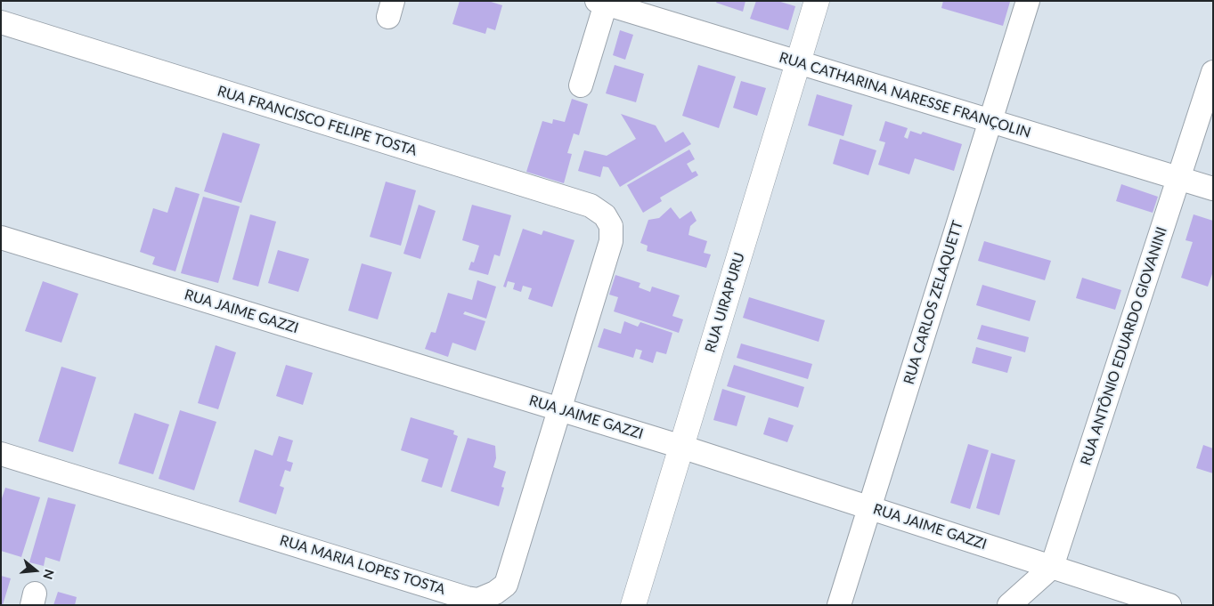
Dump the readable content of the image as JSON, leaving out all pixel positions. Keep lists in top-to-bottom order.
{
  "streets": {
    "street": [
      "RUA CATHARINA NARESSE FRANÇOLIN",
      "RUA FRANCISCO FELIPE TOSTA",
      "RUA UIRAPURU",
      "RUA CARLOS ZELAQUETT",
      "RUA JAIME GAZZI",
      "RUA ANTÔNIO EDUARDO GIOVANINI",
      "RUA MARIA LOPES TOSTA"
    ]
  },
  "crossings": [
    ["RUA CATHARINA NARESSE FRANÇOLIN", "RUA UIRAPURU"],
    ["RUA CATHARINA NARESSE FRANÇOLIN", "RUA CARLOS ZELAQUETT"],
    ["RUA CATHARINA NARESSE FRANÇOLIN", "RUA ANTÔNIO EDUARDO GIOVANINI"],
    ["RUA FRANCISCO FELIPE TOSTA", "RUA MARIA LOPES TOSTA"],
    ["RUA UIRAPURU", "RUA JAIME GAZZI"],
    ["RUA CARLOS ZELAQUETT", "RUA JAIME GAZZI"],
    ["RUA JAIME GAZZI", "RUA ANTÔNIO EDUARDO GIOVANINI"],
    ["RUA JAIME GAZZI", "RUA MARIA LOPES TOSTA"]
  ],
  "north": "right"
}
